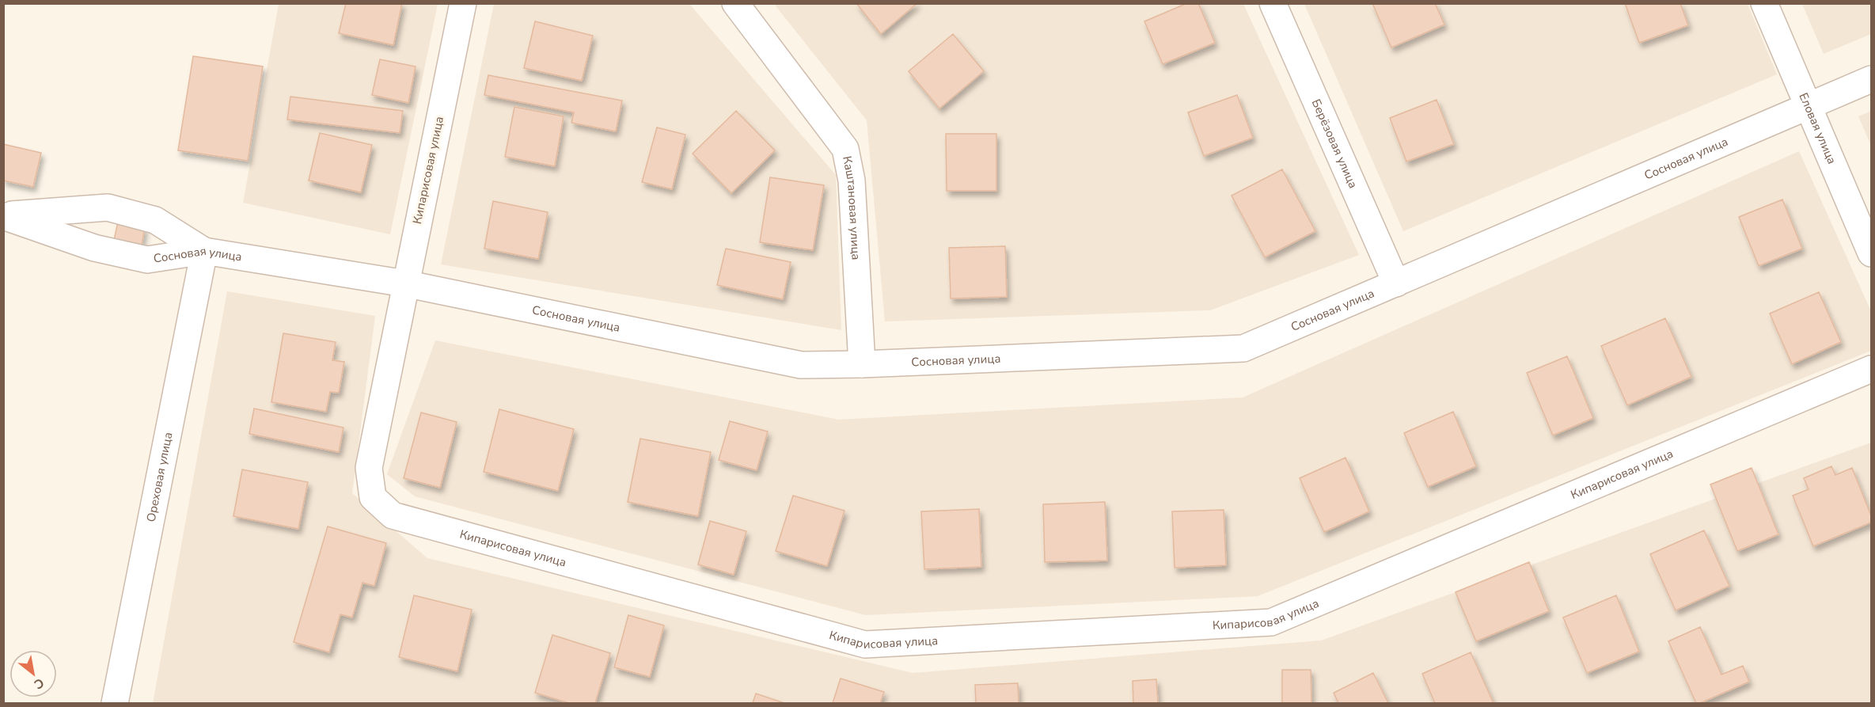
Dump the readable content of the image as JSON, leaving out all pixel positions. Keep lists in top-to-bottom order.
{
  "streets": {
    "street": [
      "Еловая улица",
      "Берёзовая улица",
      "Сосновая улица",
      "Кипарисовая улица",
      "Каштановая улица",
      "Ореховая улица"
    ]
  },
  "crossings": [
    ["Еловая улица", "Сосновая улица"],
    ["Берёзовая улица", "Сосновая улица"],
    ["Сосновая улица", "Кипарисовая улица"],
    ["Сосновая улица", "Каштановая улица"],
    ["Сосновая улица", "Ореховая улица"]
  ],
  "north": "bottom right"
}
